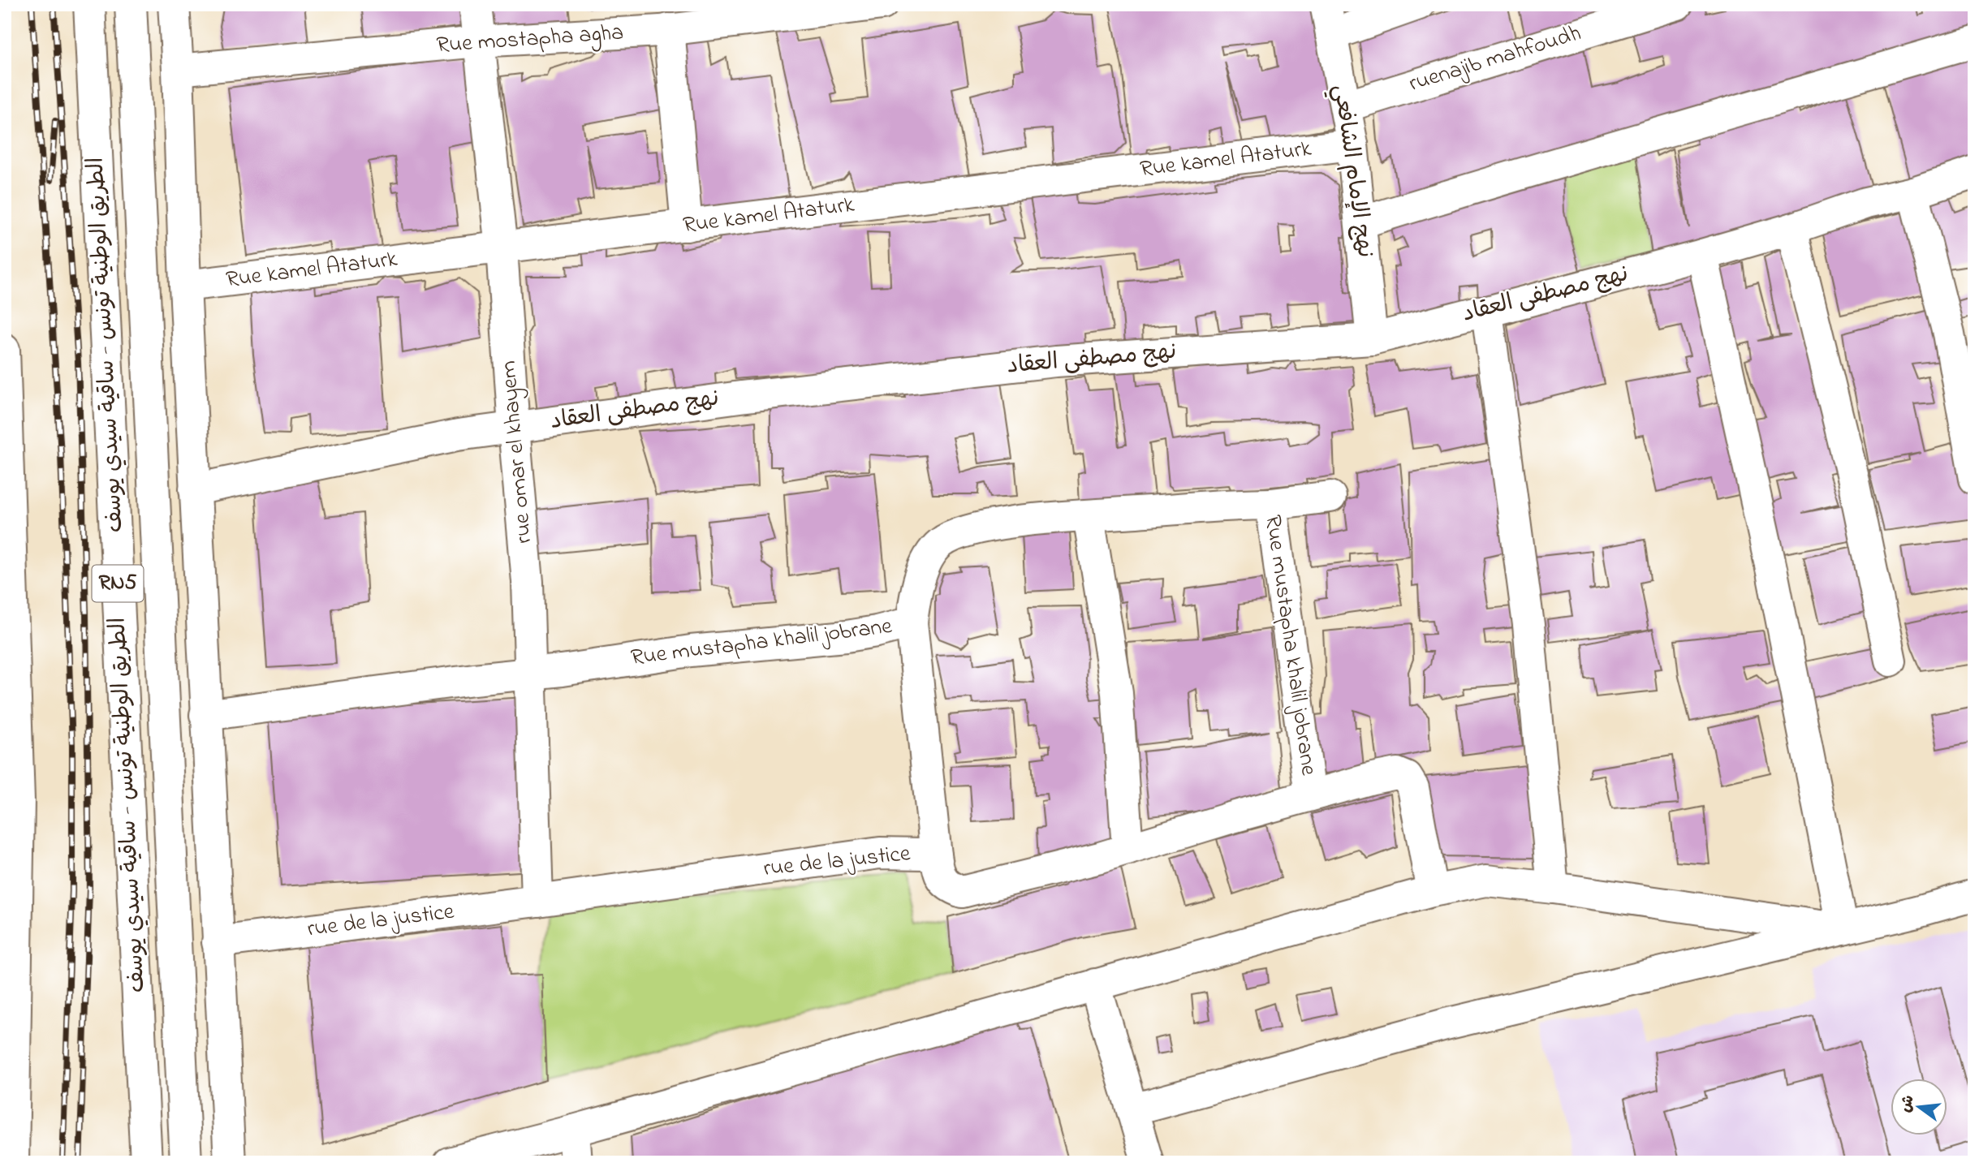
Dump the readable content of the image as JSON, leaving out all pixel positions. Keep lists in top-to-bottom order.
{
  "streets": {
    "main road": [
      "Rue mostapha agha",
      "ruenajib mahfoudh",
      "Rue kamel Ataturk",
      "نهج الإمام الشافعي",
      "نهج مصطفى العقاد",
      "الطريق الوطنية تونس - ساقية سيدي يوسف",
      "rue omar el khayem",
      "RN5",
      "Rue mustapha khalil jobrane",
      "rue de la justice"
    ]
  },
  "crossings": [
    ["Rue mostapha agha", "rue omar el khayem"],
    ["ruenajib mahfoudh", "نهج الإمام الشافعي"],
    ["Rue kamel Ataturk", "نهج الإمام الشافعي"],
    ["Rue kamel Ataturk", "rue omar el khayem"],
    ["نهج الإمام الشافعي", "نهج مصطفى العقاد"],
    ["نهج مصطفى العقاد", "rue omar el khayem"],
    ["rue omar el khayem", "Rue mustapha khalil jobrane"],
    ["rue omar el khayem", "rue de la justice"],
    ["Rue mustapha khalil jobrane", "rue de la justice"]
  ],
  "north": "left"
}
